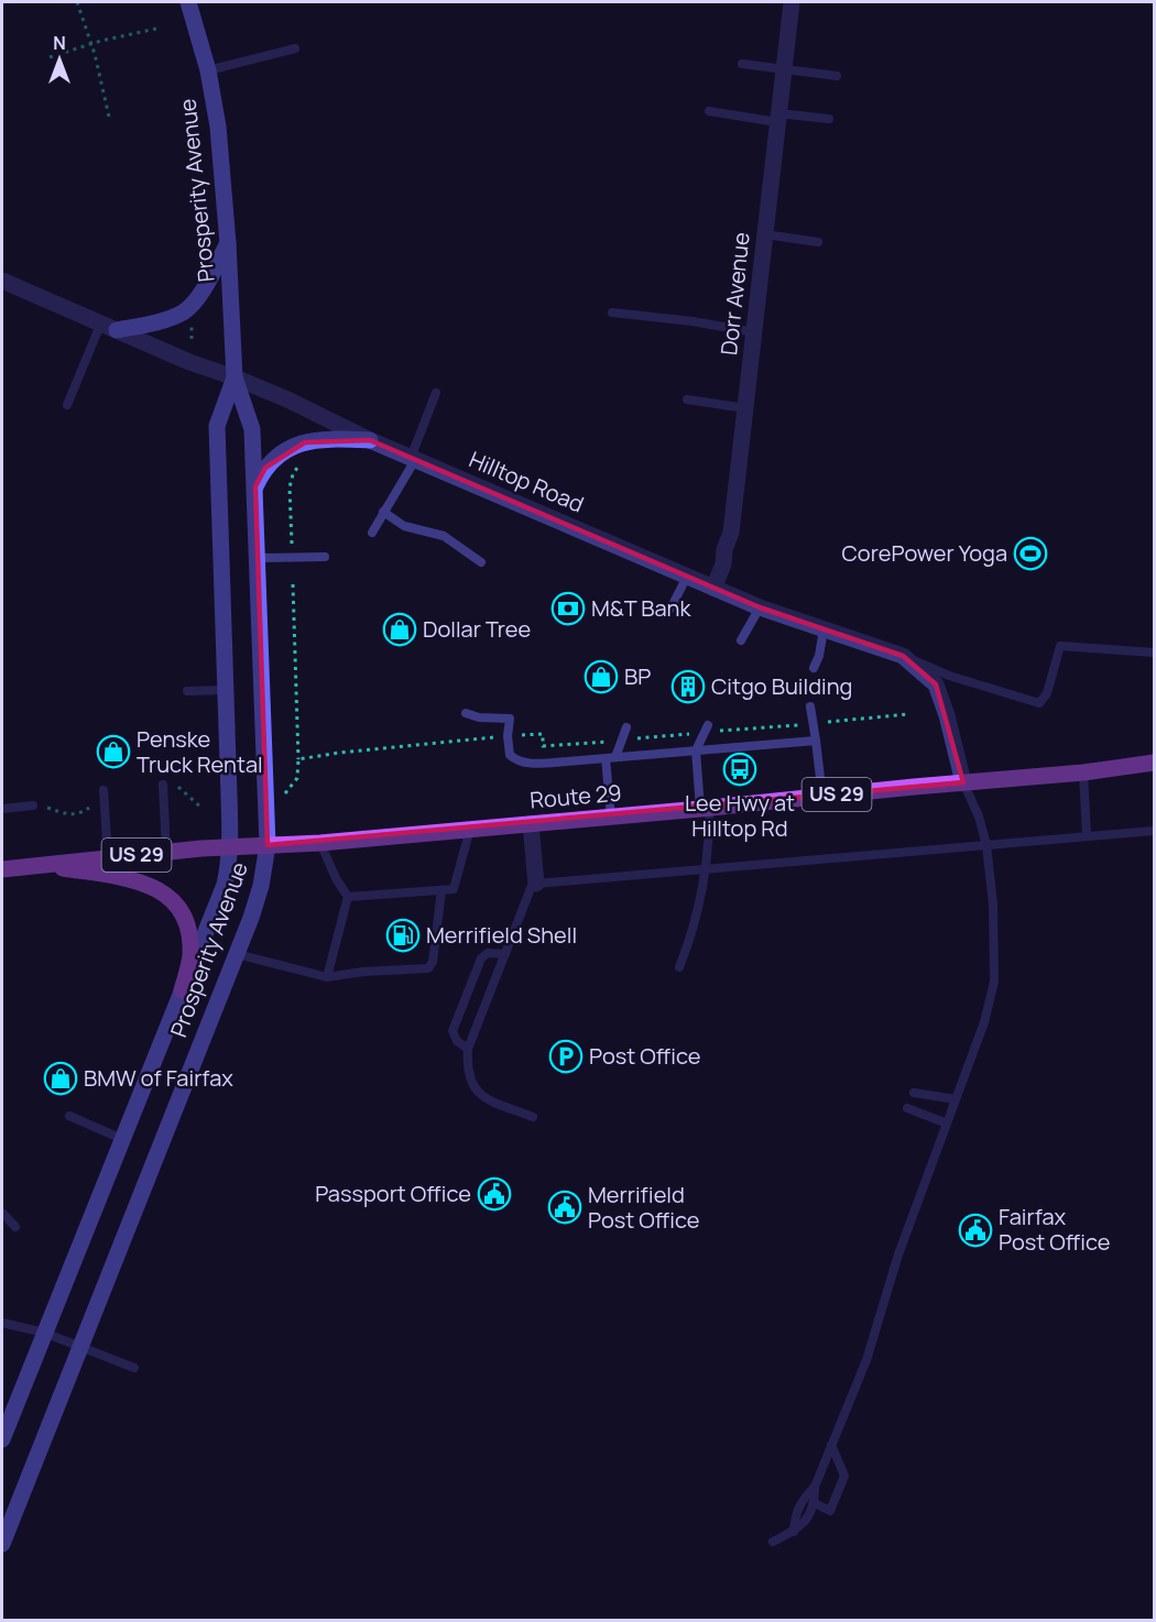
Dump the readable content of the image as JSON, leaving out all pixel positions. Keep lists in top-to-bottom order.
{
  "streets": {
    "main road": ["Prosperity Avenue", "US 29", "Route 29"],
    "street": ["Dorr Avenue", "Hilltop Road"]
  },
  "crossings": [
    ["Prosperity Avenue", "Hilltop Road"],
    ["Prosperity Avenue", "Route 29"],
    ["Dorr Avenue", "Hilltop Road"],
    ["Hilltop Road", "Route 29"]
  ],
  "places": {
    "sports": ["CorePower Yoga"],
    "bank": ["M&T Bank"],
    "shop": [
      "Dollar Tree",
      "BP",
      "Penske Truck Rental",
      "BMW of Fairfax"
    ],
    "building": ["Citgo Building"],
    "bus stop": ["Lee Hwy at Hilltop Rd"],
    "fuel station": ["Merrifield Shell"],
    "parking": ["Post Office"],
    "public building": ["Passport Office", "Merrifield Post Office", "Fairfax Post Office"]
  },
  "north": "top"
}
